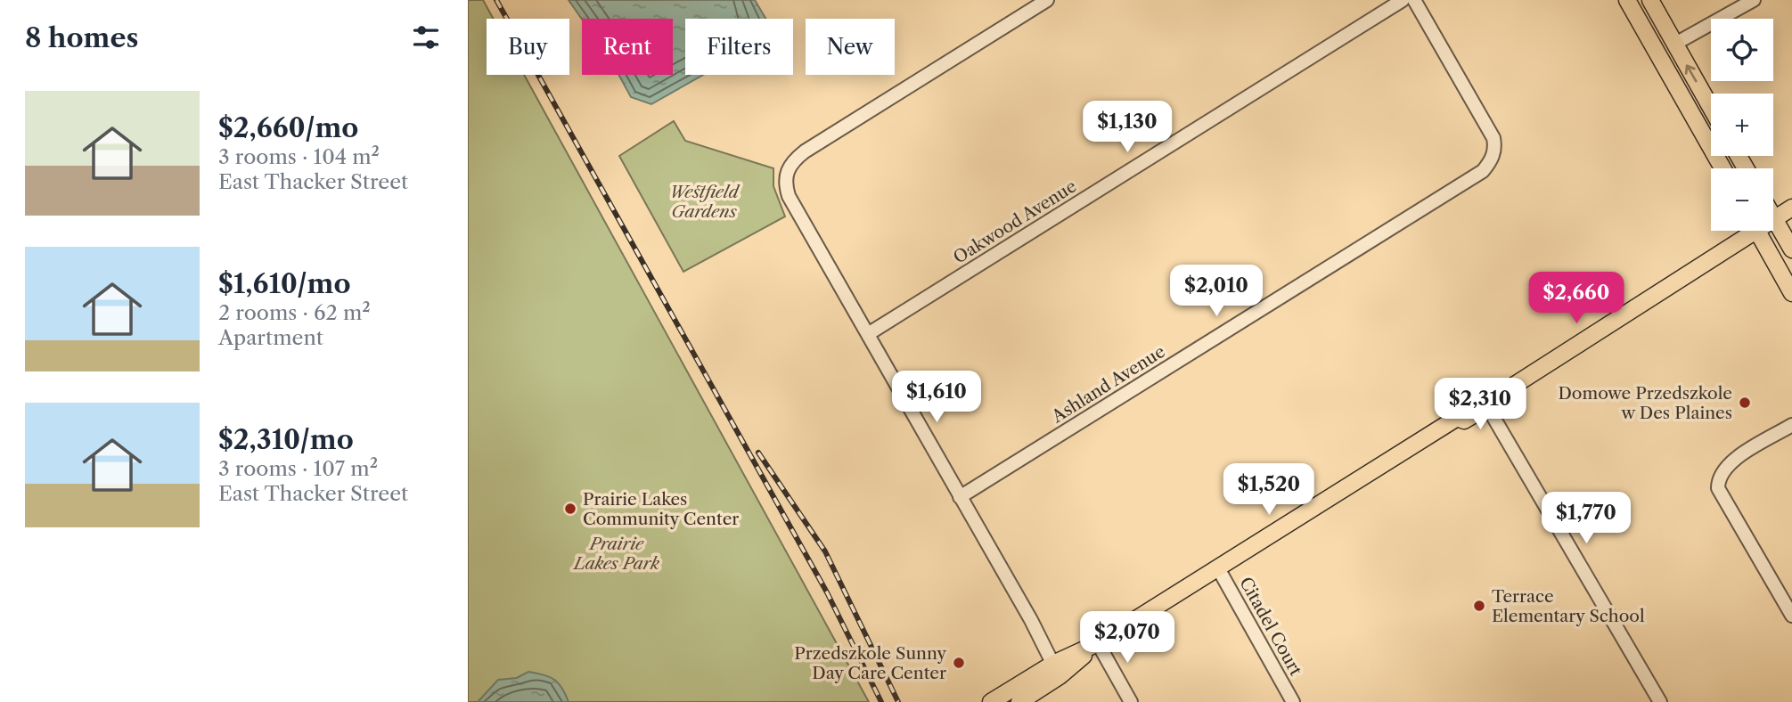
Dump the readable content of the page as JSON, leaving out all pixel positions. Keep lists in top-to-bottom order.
{
  "streets": {
    "street": ["Oakwood Avenue", "Ashland Avenue", "Citadel Court"]
  },
  "parks": ["Westfield Gardens", "Prairie Lakes Park"],
  "places": [
    "Domowe Przedszkole w Des Plaines",
    "Prairie Lakes Community Center",
    "Terrace Elementary School",
    "Przedszkole Sunny Day Care Center"
  ],
  "page": {
    "heading": "8 homes",
    "map_buttons": ["+", "−"],
    "chip": [
      "Buy",
      "Rent",
      "Filters",
      "New"
    ],
    "list": [
      {
        "name": "$2,660/mo",
        "note": "3 rooms · 104 m² · East Thacker Street"
      },
      {
        "name": "$1,610/mo",
        "note": "2 rooms · 62 m² · Apartment"
      },
      {
        "name": "$2,310/mo",
        "note": "3 rooms · 107 m² · East Thacker Street"
      }
    ],
    "price": [
      "$1,130",
      "$2,010",
      "$2,660",
      "$1,610",
      "$2,310",
      "$1,520",
      "$1,770",
      "$2,070"
    ]
  }
}
